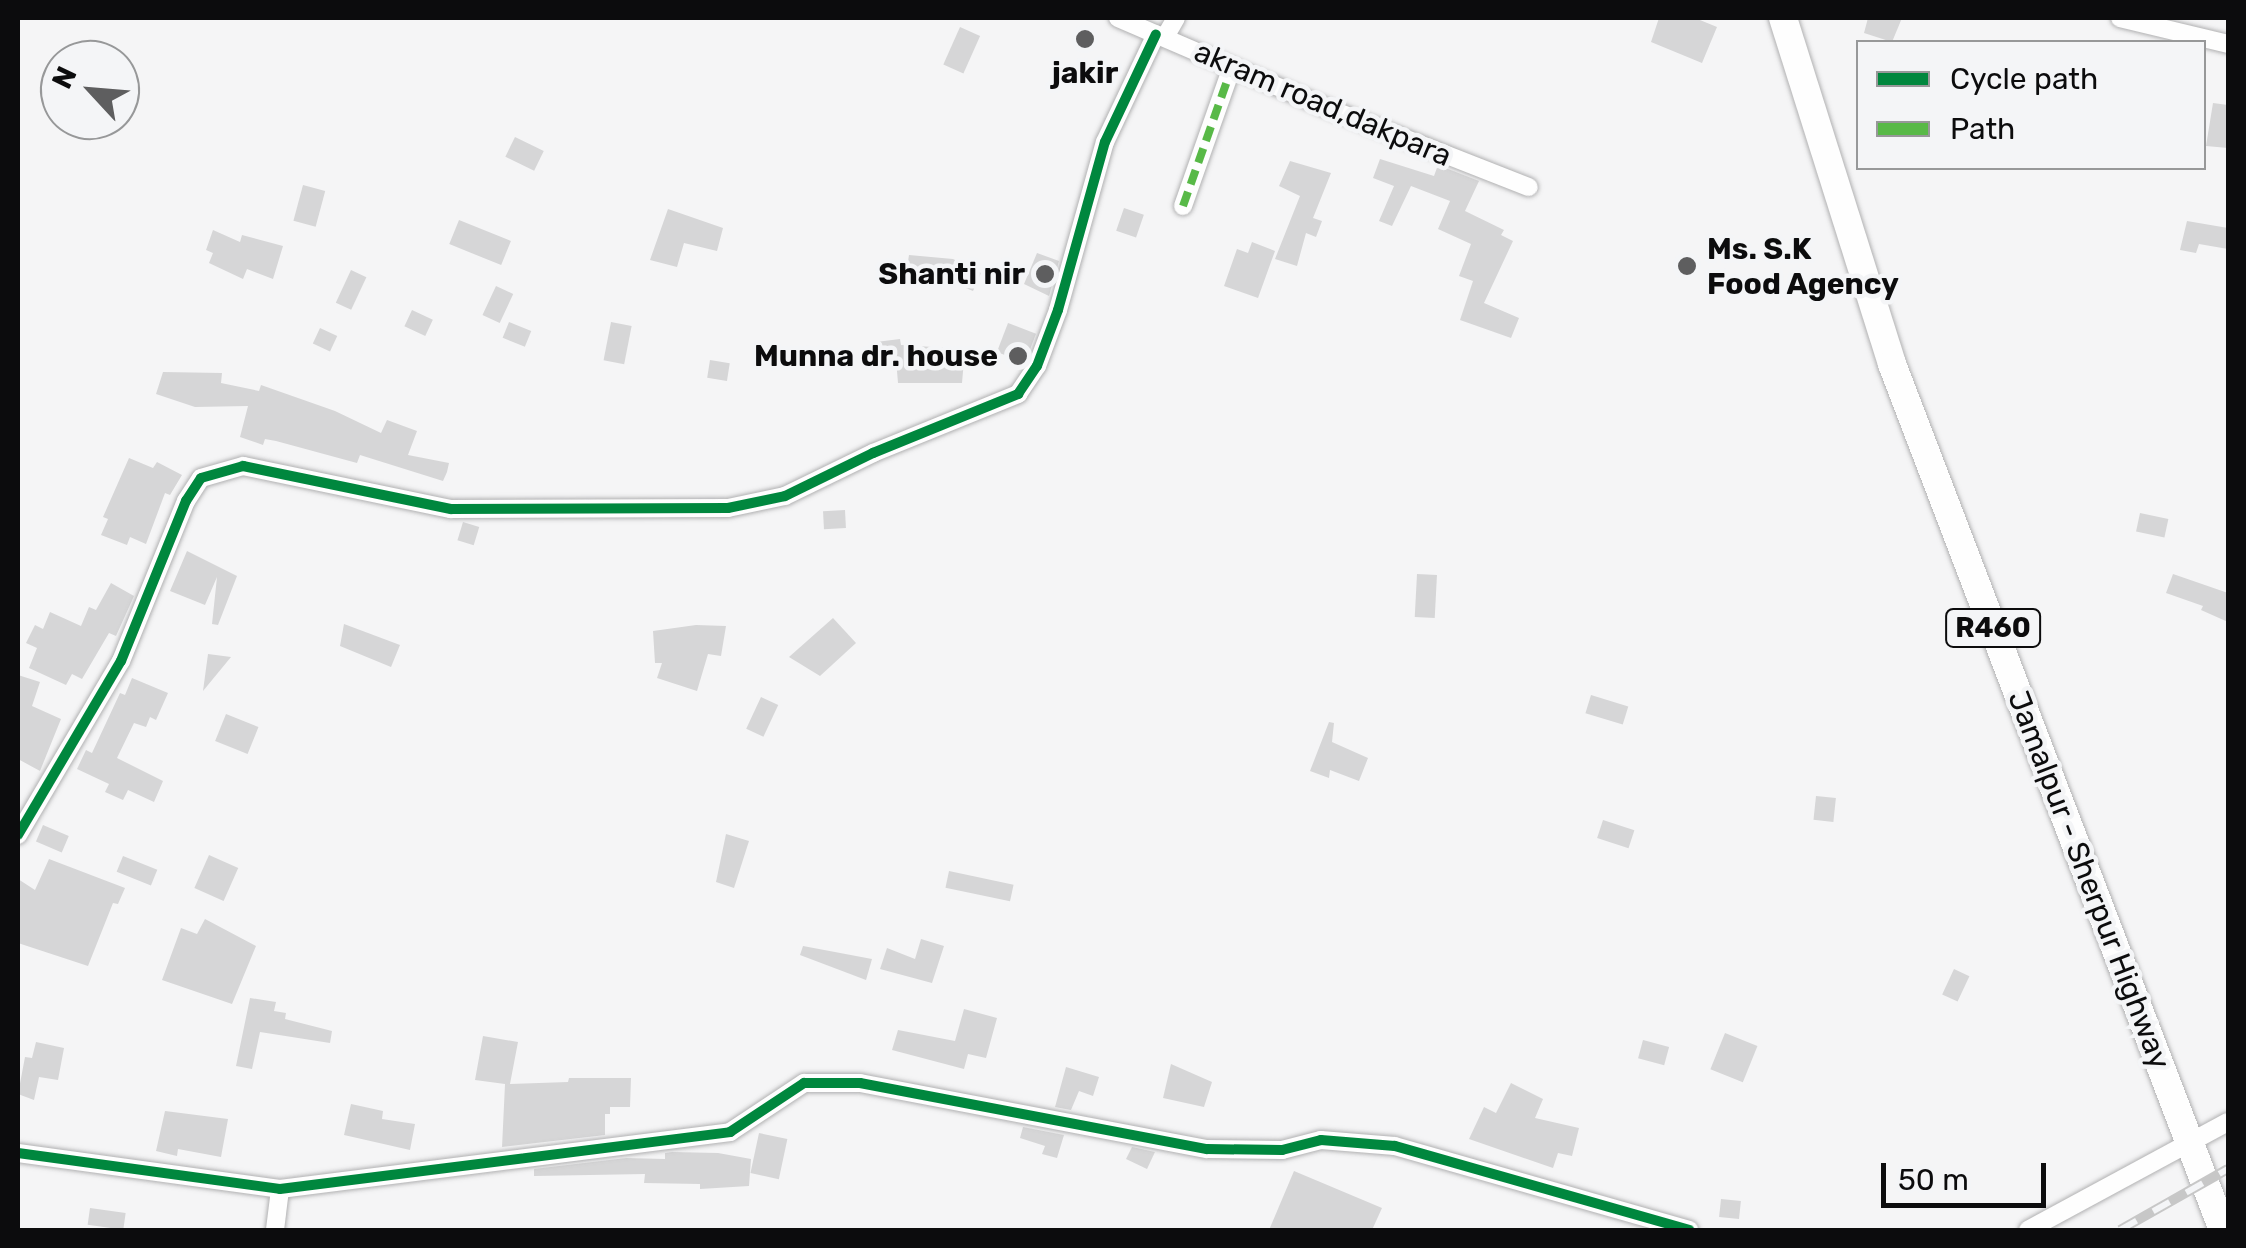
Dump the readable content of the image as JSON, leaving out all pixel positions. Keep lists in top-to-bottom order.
{
  "streets": {
    "main road": ["R460", "Jamalpur - Sherpur Highway"],
    "street": ["akram road,dakpara"]
  },
  "places": [
    "jakir",
    "Ms. S.K Food Agency",
    "Shanti nir",
    "Munna dr. house"
  ],
  "legend": ["Cycle path", "Path"],
  "scale_bar": "50 m",
  "north": "top left"
}
